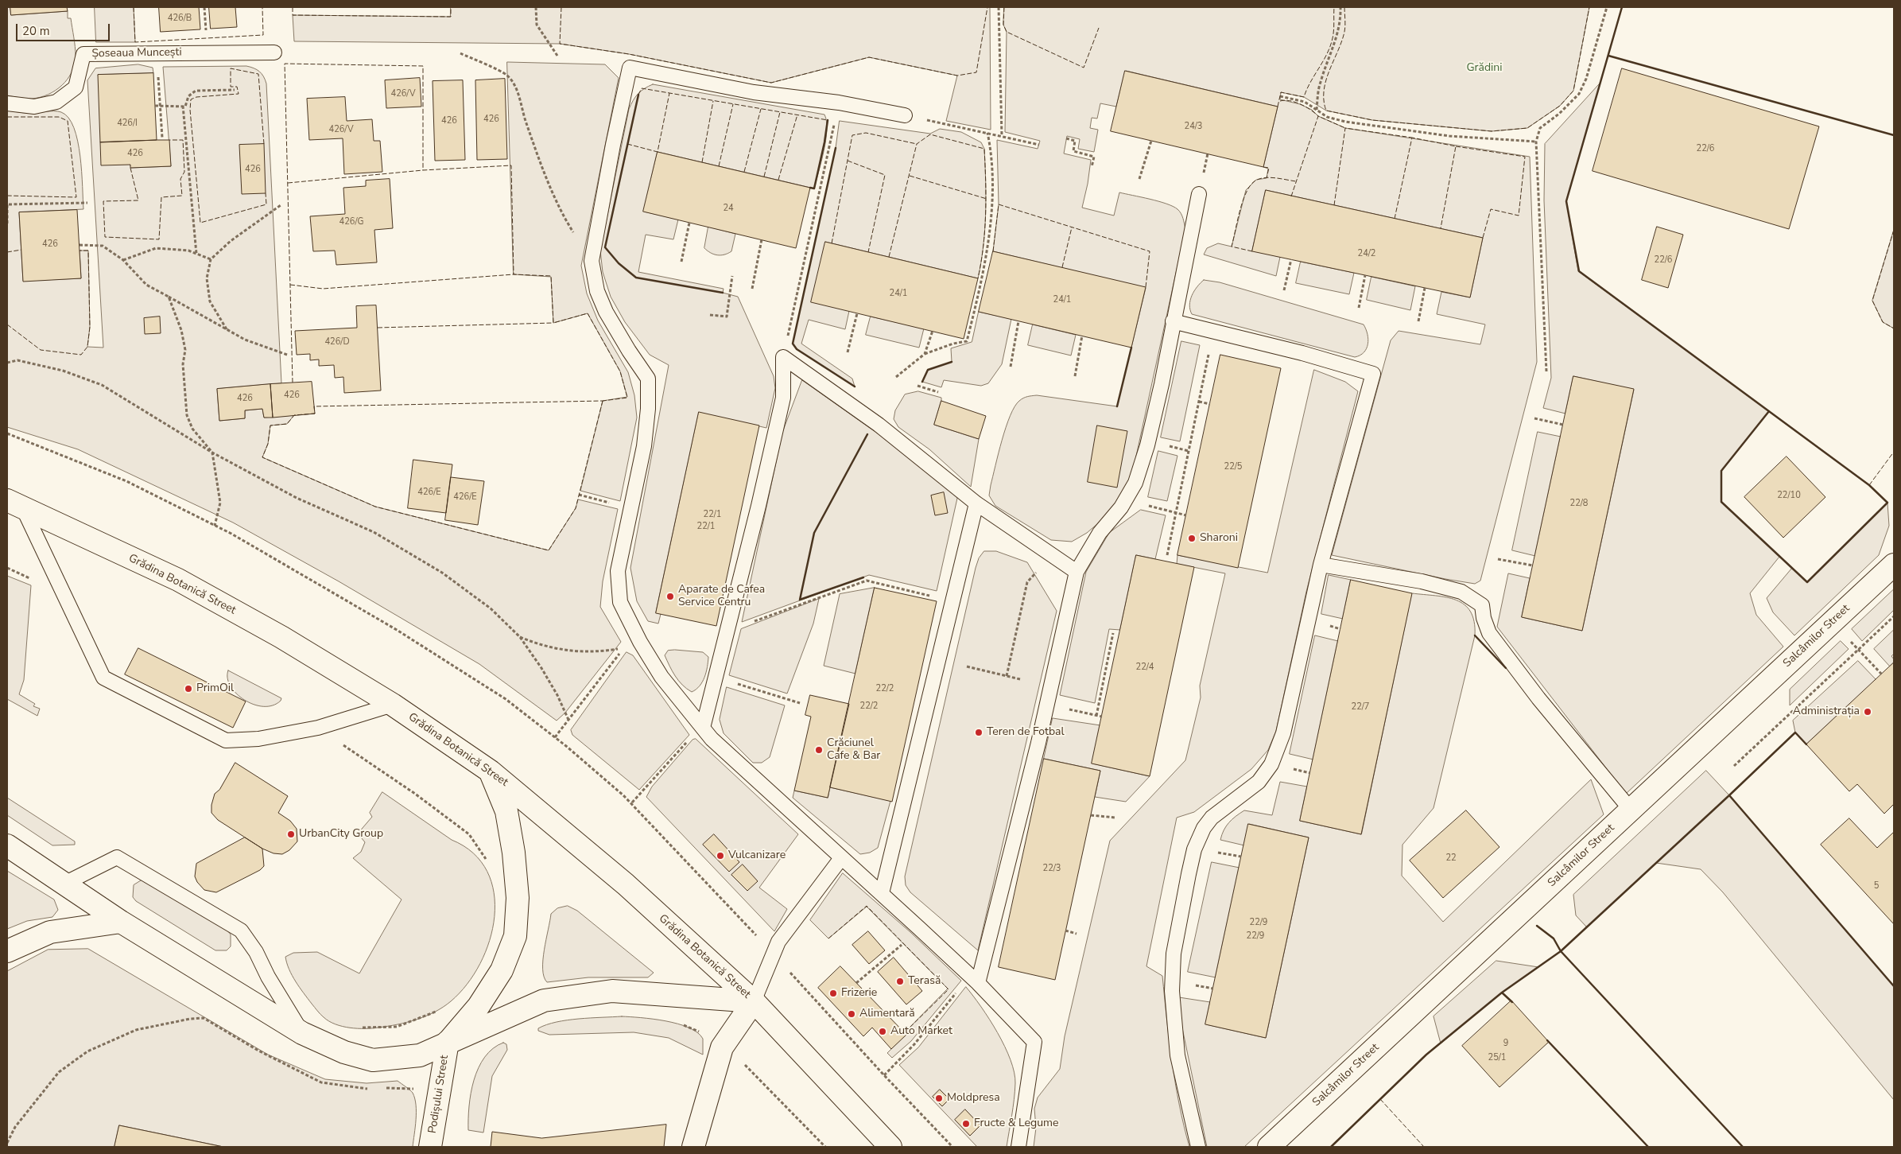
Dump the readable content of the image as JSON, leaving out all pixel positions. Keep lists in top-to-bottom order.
{
  "streets": {
    "main road": ["Grădina Botanică Street", "Salcâmilor Street", "Podișului Street"],
    "lane": ["Șoseaua Muncești"]
  },
  "parks": ["Grădini"],
  "places": [
    "Sharoni",
    "Aparate de Cafea Service Centru",
    "PrimOil",
    "Administrația",
    "Teren de Fotbal",
    "Crăciunel Cafe & Bar",
    "UrbanCity Group",
    "Vulcanizare",
    "Terasă",
    "Frizerie",
    "Alimentară",
    "Auto Market",
    "Moldpresa",
    "Fructe & Legume"
  ],
  "house_numbers": [
    "426/B",
    "426/V",
    "426",
    "426",
    "426/I",
    "24/3",
    "426/V",
    "22/6",
    "426",
    "426",
    "24",
    "426/G",
    "426",
    "24/2",
    "22/6",
    "24/1",
    "24/1",
    "426/D",
    "426",
    "426",
    "22/5",
    "426/E",
    "22/10",
    "426/E",
    "22/8",
    "22/1",
    "22/1",
    "22/4",
    "22/2",
    "22/2",
    "22/7",
    "22",
    "22/3",
    "5",
    "22/9",
    "22/9",
    "9",
    "25/1"
  ],
  "scale_bar": "20 m"
}
